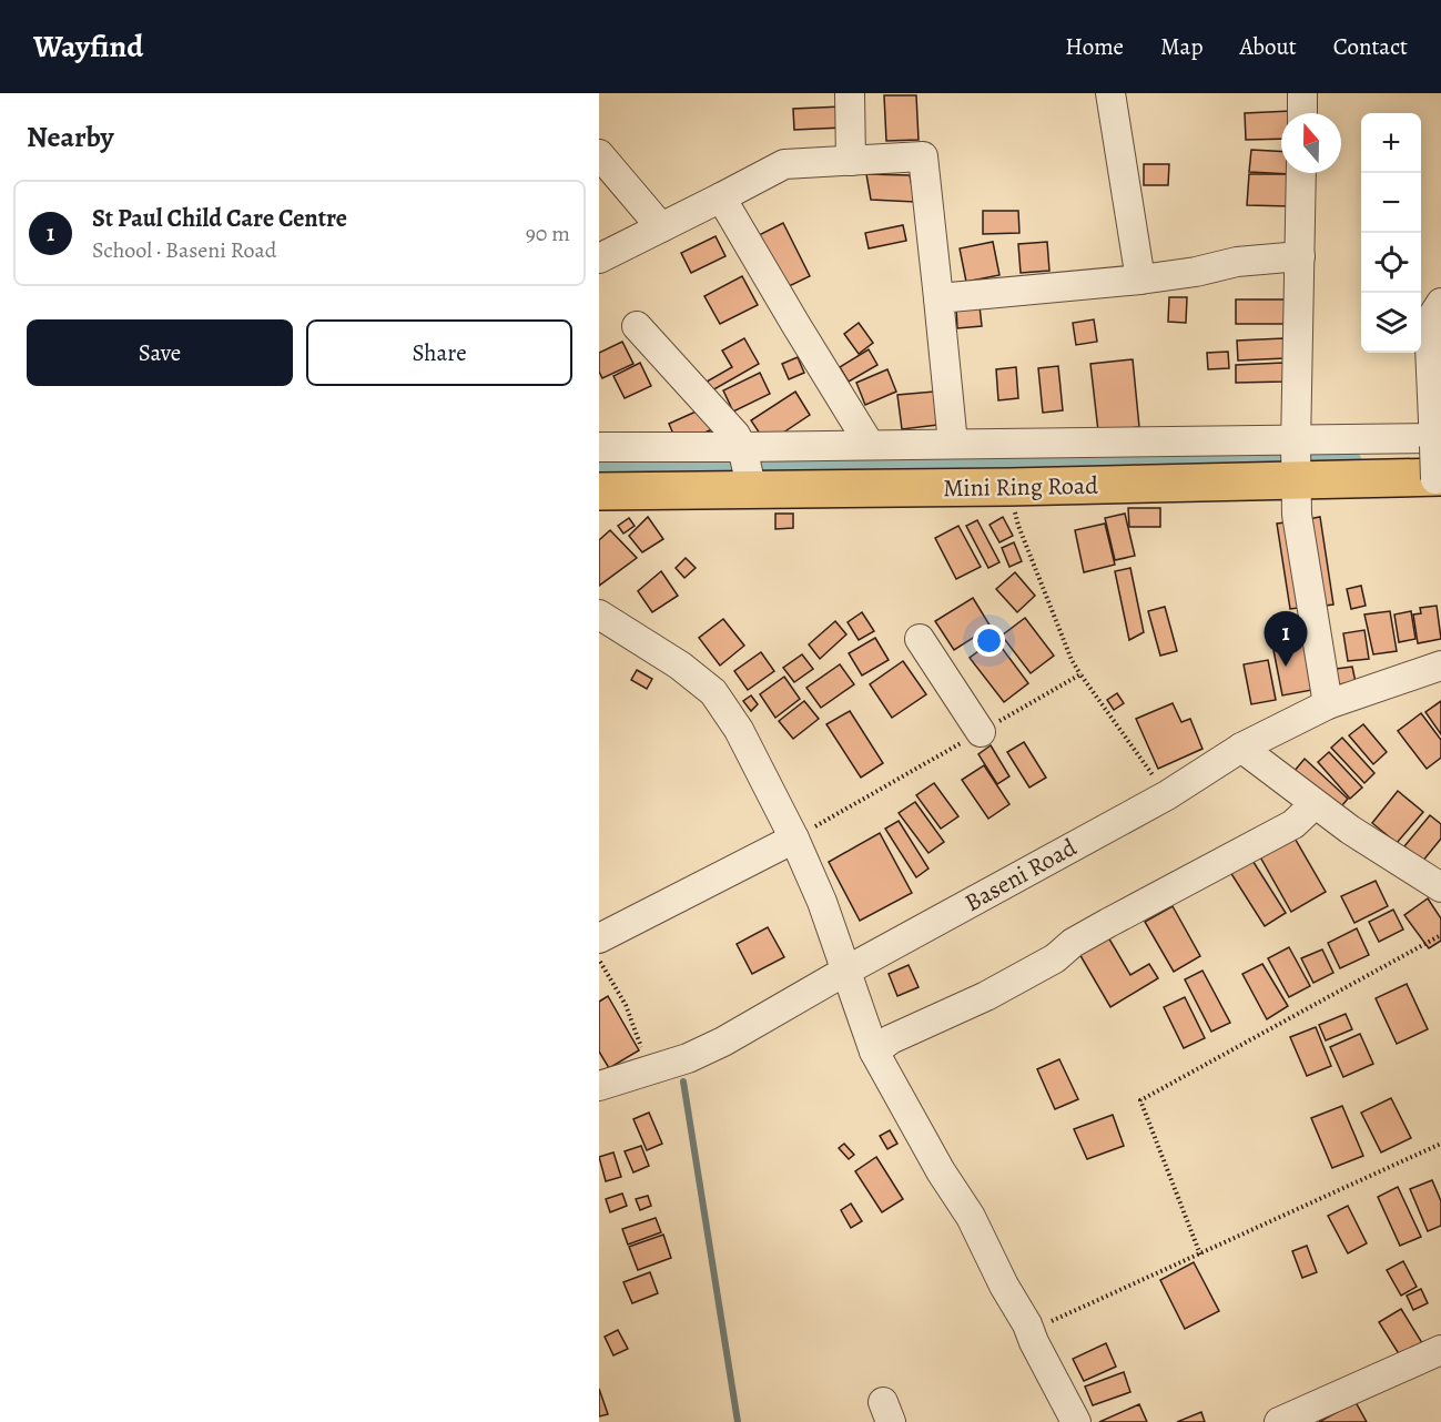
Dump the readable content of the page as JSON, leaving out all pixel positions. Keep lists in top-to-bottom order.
{
  "streets": {
    "main road": ["Mini Ring Road"],
    "street": ["Baseni Road"]
  },
  "north": "top",
  "page": {
    "header": "Wayfind",
    "nav": [
      "Home",
      "Map",
      "About",
      "Contact"
    ],
    "heading": "Nearby",
    "map_buttons": ["+", "−"],
    "list": [
      {
        "mark": "1",
        "name": "St Paul Child Care Centre",
        "note": "School · Baseni Road",
        "value": "90 m"
      }
    ],
    "buttons": ["Save", "Share"],
    "pins": "1"
  }
}
